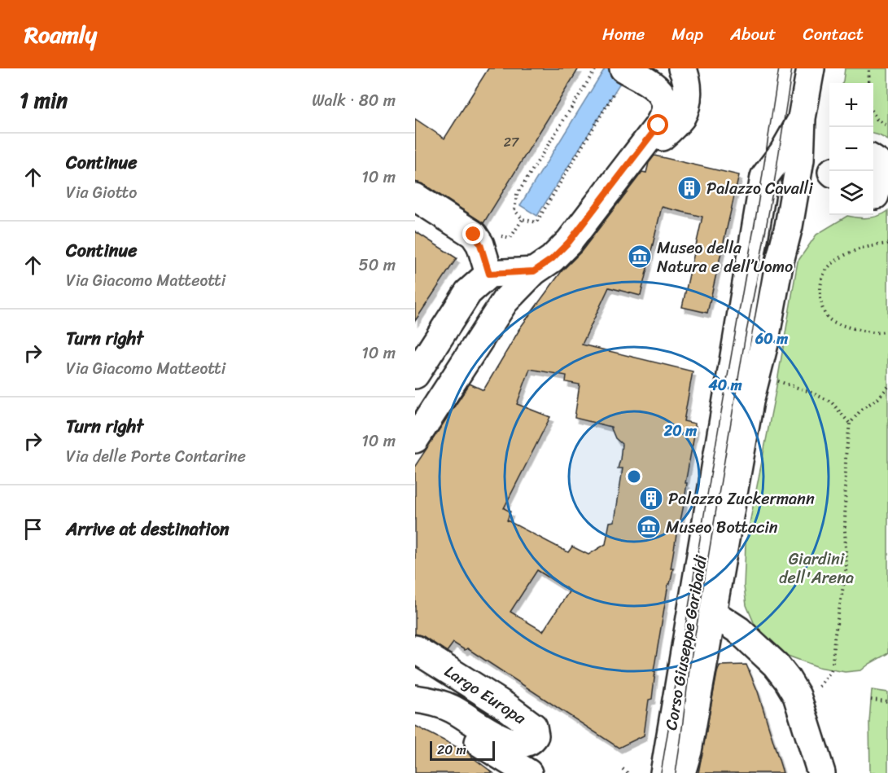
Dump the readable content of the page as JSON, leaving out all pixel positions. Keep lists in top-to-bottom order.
{
  "streets": {
    "street": ["Corso Giuseppe Garibaldi", "Largo Europa"]
  },
  "parks": ["Giardini dell'Arena"],
  "places": {
    "building": ["Palazzo Cavalli", "Palazzo Zuckermann"],
    "museum": ["Museo della Natura e dell’Uomo", "Museo Bottacin"]
  },
  "house_numbers": ["27"],
  "scale_bar": "20 m",
  "page": {
    "header": "Roamly",
    "nav": [
      "Home",
      "Map",
      "About",
      "Contact"
    ],
    "heading": ["1 min", "Walk · 80 m"],
    "map_buttons": ["+", "−"],
    "list": [
      ["Continue", "Via Giotto", "10 m"],
      ["Continue", "Via Giacomo Matteotti", "50 m"],
      ["Turn right", "Via Giacomo Matteotti", "10 m"],
      ["Turn right", "Via delle Porte Contarine", "10 m"],
      "Arrive at destination"
    ],
    "scale": "20 m"
  },
  "rings": ["60 m", "40 m", "20 m"]
}
